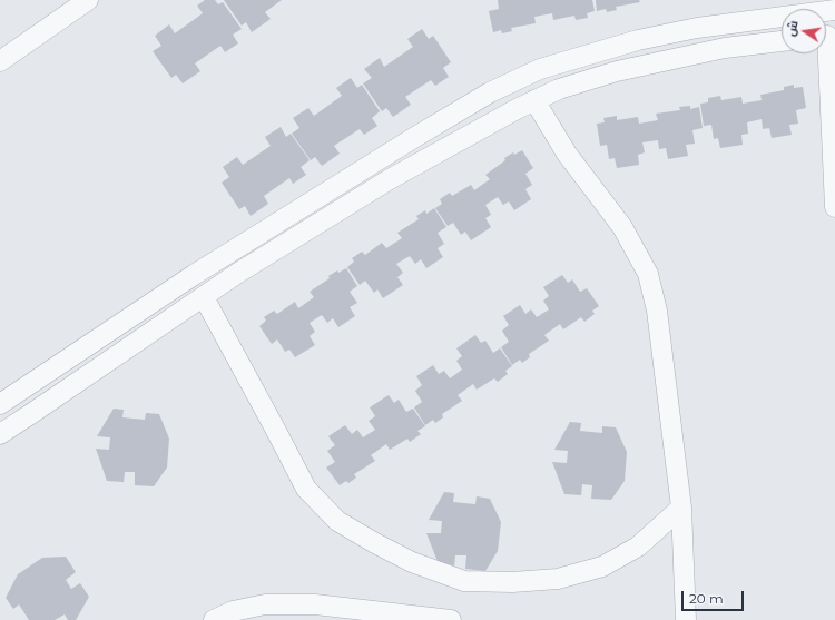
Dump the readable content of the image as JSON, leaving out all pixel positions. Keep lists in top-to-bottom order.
{
  "scale_bar": "20 m",
  "north": "left"
}
